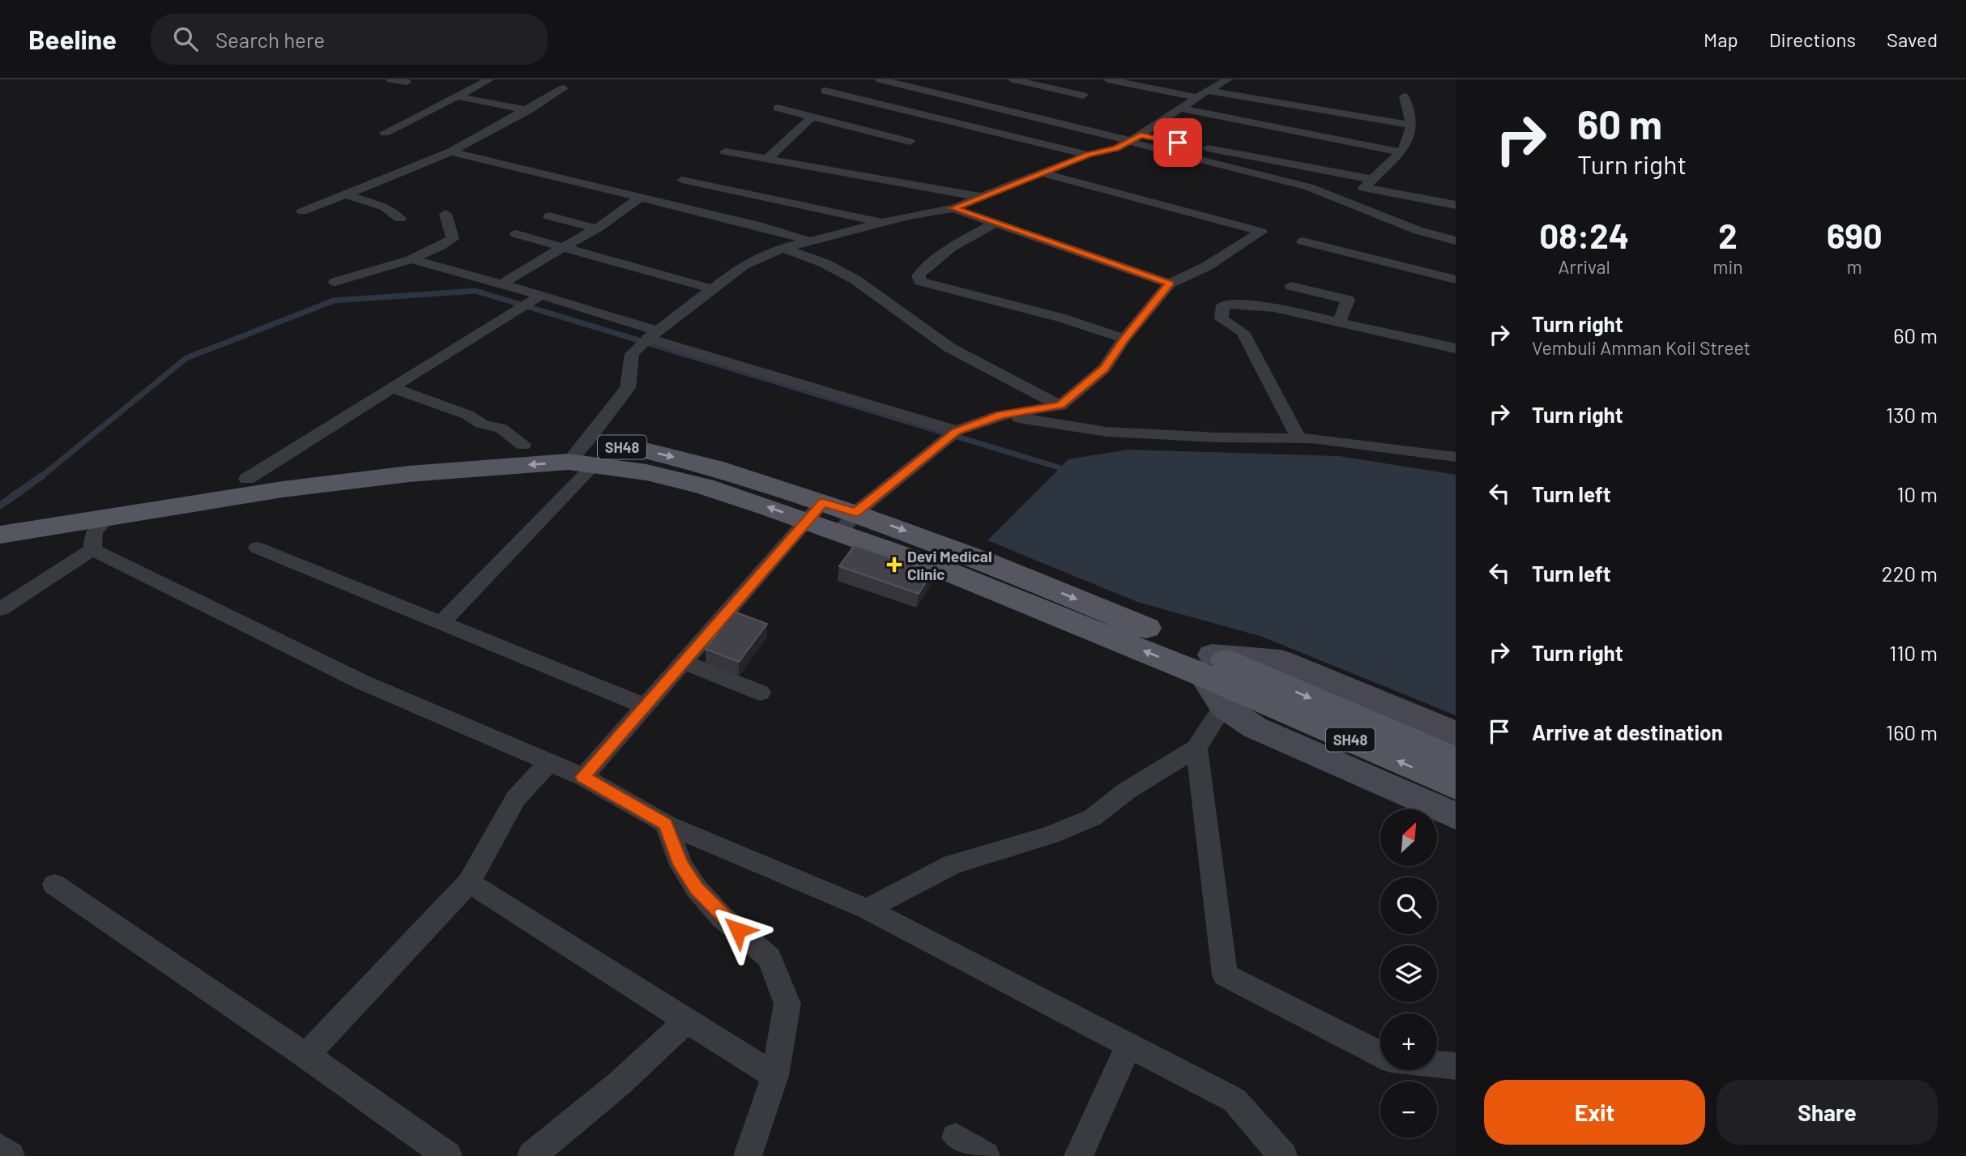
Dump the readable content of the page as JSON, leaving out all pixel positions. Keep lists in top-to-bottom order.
{
  "streets": {
    "main road": ["SH48"]
  },
  "places": {
    "health": ["Devi Medical Clinic"]
  },
  "north": "top right",
  "page": {
    "header": "Beeline",
    "search": "Search here",
    "nav": ["Map", "Directions", "Saved"],
    "turn": ["60 m", "Turn right"],
    "eta": [
      "08:24",
      "Arrival",
      "2",
      "min",
      "690",
      "m"
    ],
    "list": [
      {
        "name": "Turn right",
        "note": "Vembuli Amman Koil Street",
        "value": "60 m"
      },
      {
        "name": "Turn right",
        "value": "130 m"
      },
      {
        "name": "Turn left",
        "value": "10 m"
      },
      {
        "name": "Turn left",
        "value": "220 m"
      },
      {
        "name": "Turn right",
        "value": "110 m"
      },
      {
        "name": "Arrive at destination",
        "value": "160 m"
      }
    ],
    "map_buttons": ["+", "−"],
    "buttons": ["Exit", "Share"]
  }
}
